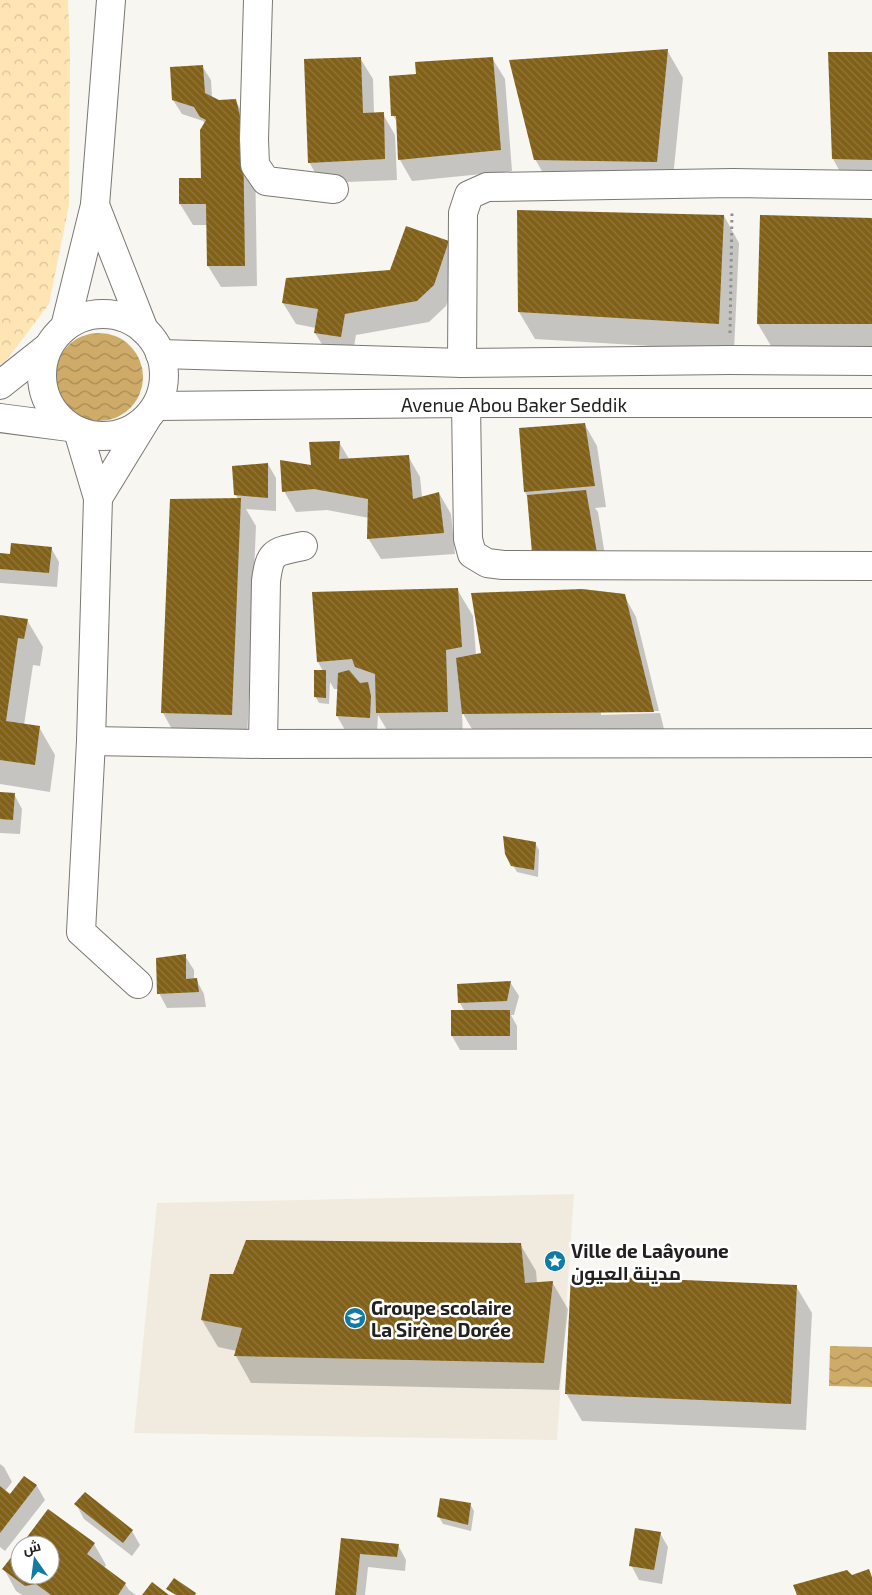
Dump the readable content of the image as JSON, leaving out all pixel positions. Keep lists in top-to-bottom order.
{
  "streets": {
    "street": ["Avenue Abou Baker Seddik"]
  },
  "places": {
    "place": ["Ville de Laâyoune مدينة العيون"],
    "school or university": ["Groupe scolaire La Sirène Dorée"]
  },
  "north": "top"
}
